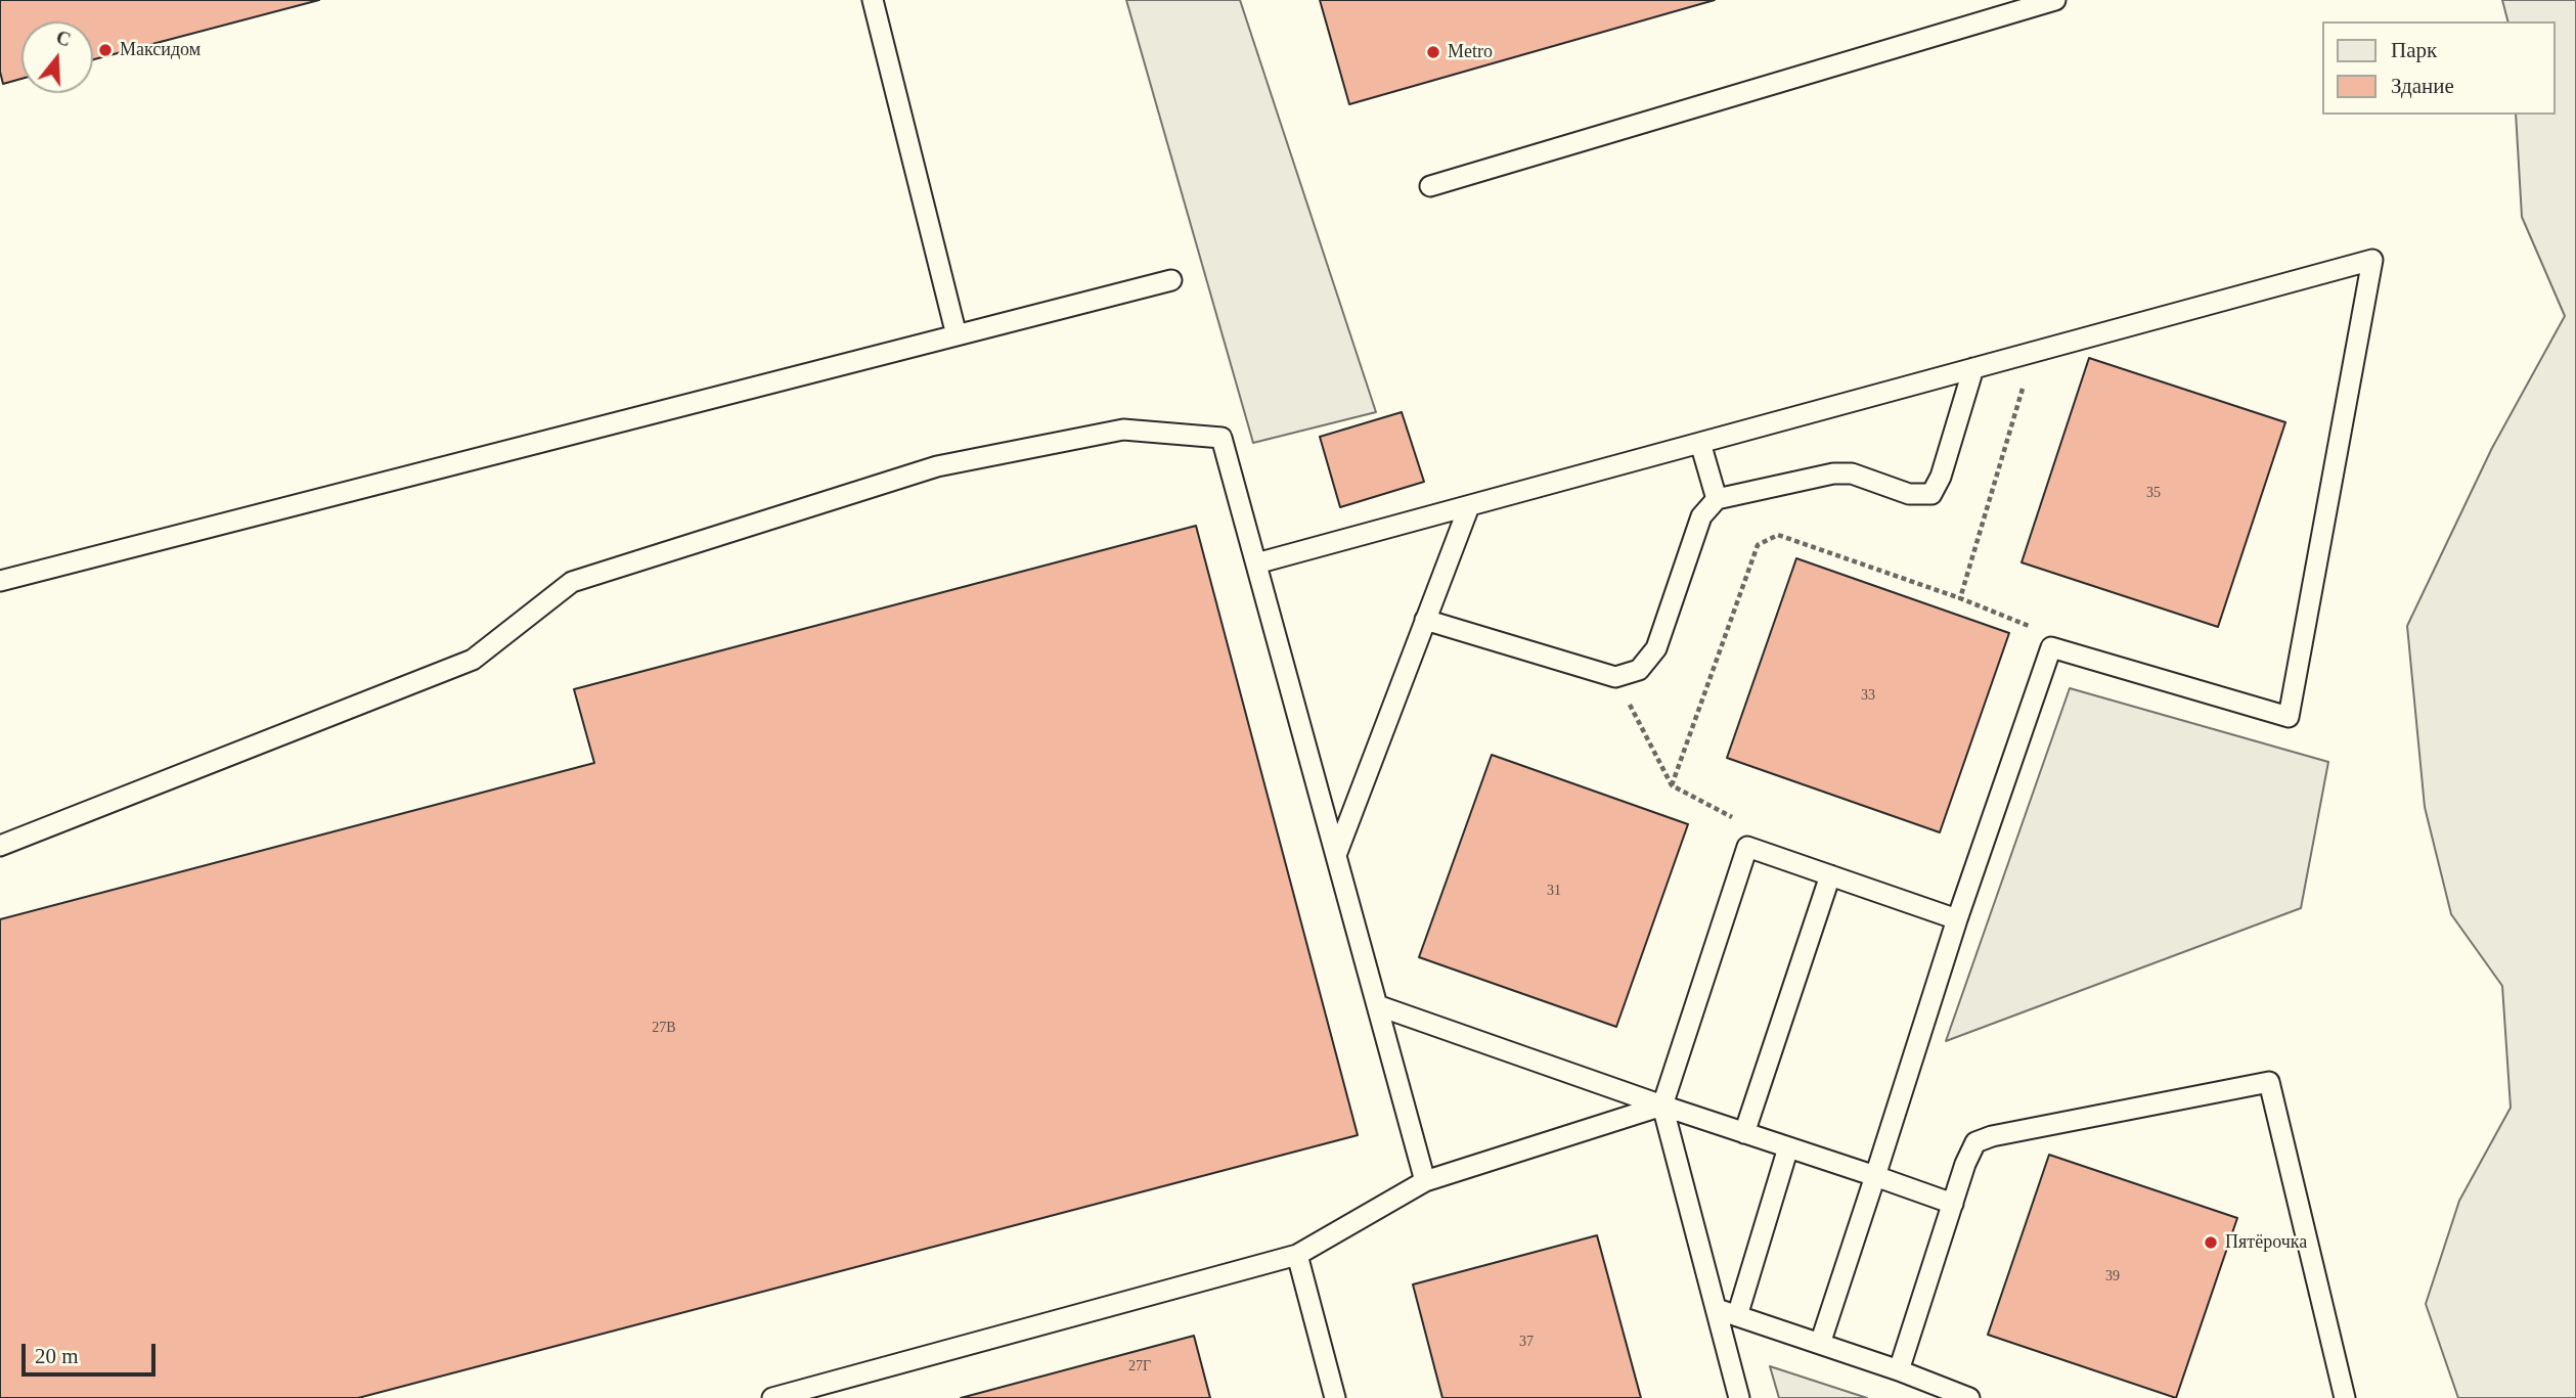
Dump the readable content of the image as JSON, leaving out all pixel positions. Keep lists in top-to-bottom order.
{
  "places": ["Максидом", "Metro", "Пятёрочка"],
  "house_numbers": [
    "35",
    "33",
    "31",
    "27В",
    "39",
    "37",
    "27Г"
  ],
  "legend": ["Парк", "Здание"],
  "scale_bar": "20 m",
  "north": "top"
}
